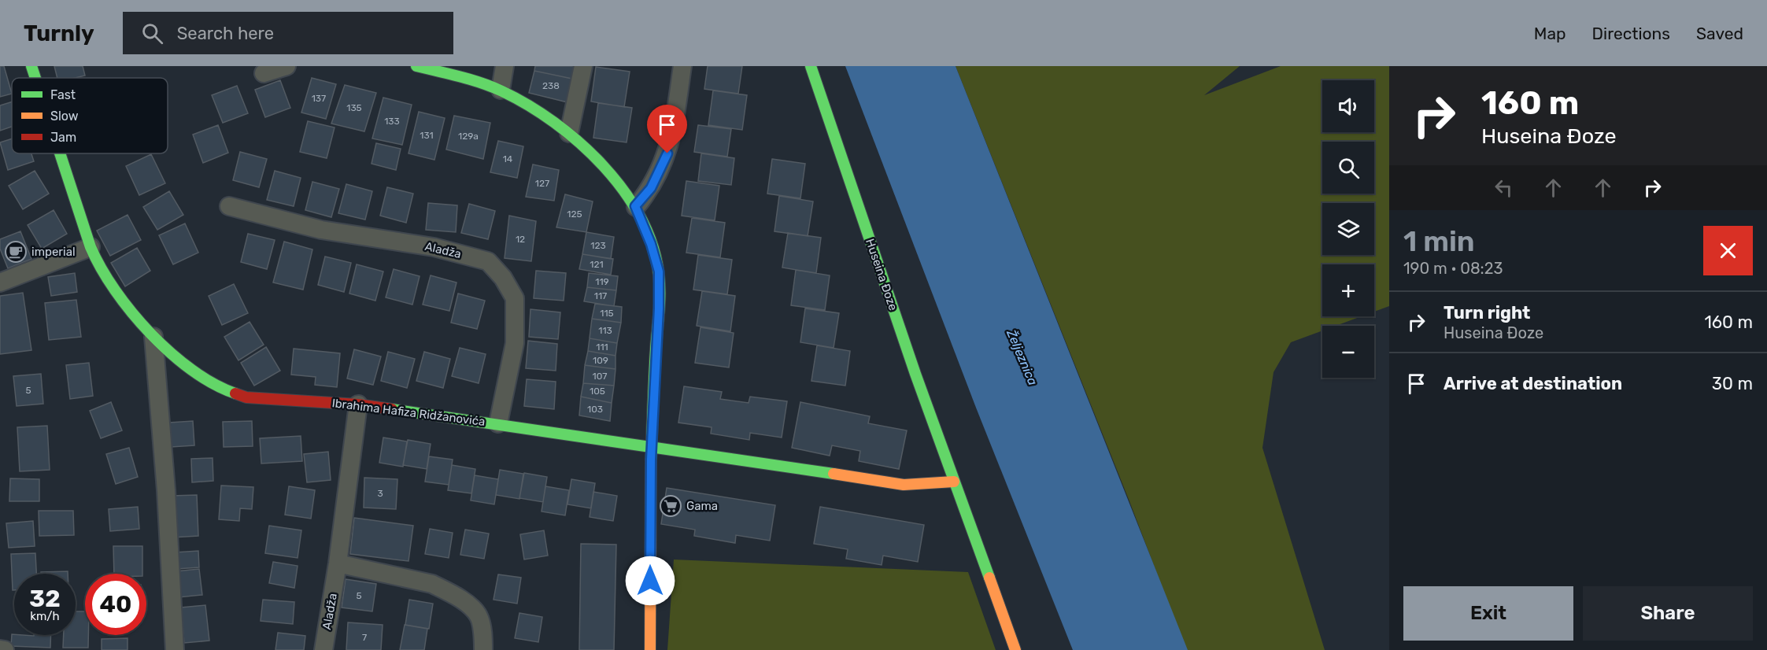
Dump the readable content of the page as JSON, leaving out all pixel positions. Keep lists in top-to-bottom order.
{
  "streets": {
    "street": ["Aladža", "Huseina Đoze", "Ibrahima Hafiza Ridžanovića"]
  },
  "crossings": [
    ["Aladža", "Ibrahima Hafiza Ridžanovića"]
  ],
  "water": ["Željeznica"],
  "places": {
    "cafe": ["imperial"],
    "supermarket": ["Gama"]
  },
  "house_numbers": [
    "238",
    "137",
    "135",
    "133",
    "131",
    "129a",
    "14",
    "127",
    "125",
    "12",
    "123",
    "121",
    "119",
    "117",
    "115",
    "113",
    "111",
    "109",
    "107",
    "5",
    "105",
    "103",
    "3",
    "5",
    "7"
  ],
  "legend": ["Fast", "Slow", "Jam"],
  "page": {
    "header": "Turnly",
    "search": "Search here",
    "nav": ["Map", "Directions", "Saved"],
    "turn": ["160 m", "Huseina Đoze"],
    "map_buttons": ["+", "−"],
    "heading": ["1 min", "190 m · 08:23"],
    "list": [
      {
        "name": "Turn right",
        "note": "Huseina Đoze",
        "value": "160 m"
      },
      {
        "name": "Arrive at destination",
        "value": "30 m"
      }
    ],
    "speed": "32 km/h",
    "limit": "40",
    "buttons": ["Exit", "Share"]
  }
}
